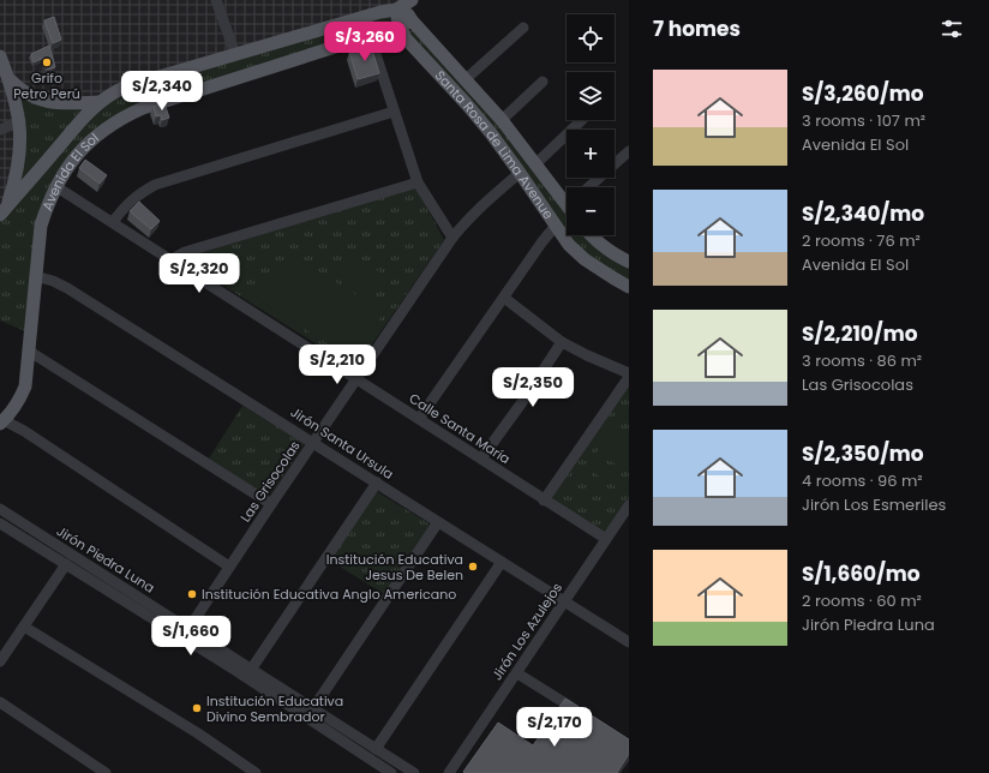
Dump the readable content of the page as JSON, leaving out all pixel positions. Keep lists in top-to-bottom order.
{
  "streets": {
    "main road": ["Santa Rosa de Lima Avenue", "Avenida El Sol"],
    "street": [
      "Calle Santa María",
      "Jirón Santa Ursula",
      "Las Grisocolas",
      "Jirón Piedra Luna",
      "Jirón Los Azulejos"
    ]
  },
  "crossings": [
    ["Santa Rosa de Lima Avenue", "Avenida El Sol"],
    ["Santa Rosa de Lima Avenue", "Las Grisocolas"],
    ["Avenida El Sol", "Calle Santa María"],
    ["Avenida El Sol", "Jirón Santa Ursula"],
    ["Calle Santa María", "Las Grisocolas"],
    ["Calle Santa María", "Jirón Los Azulejos"],
    ["Jirón Santa Ursula", "Las Grisocolas"],
    ["Jirón Santa Ursula", "Jirón Los Azulejos"],
    ["Las Grisocolas", "Jirón Piedra Luna"]
  ],
  "places": [
    "Grifo Petro Perú",
    "Institución Educativa Jesus De Belen",
    "Institución Educativa Anglo Americano",
    "Institución Educativa Divino Sembrador"
  ],
  "page": {
    "heading": "7 homes",
    "map_buttons": ["+", "−"],
    "price": [
      "S/3,260",
      "S/2,340",
      "S/2,320",
      "S/2,210",
      "S/2,350",
      "S/1,660",
      "S/2,170"
    ],
    "list": [
      {
        "name": "S/3,260/mo",
        "note": "3 rooms · 107 m² · Avenida El Sol"
      },
      {
        "name": "S/2,340/mo",
        "note": "2 rooms · 76 m² · Avenida El Sol"
      },
      {
        "name": "S/2,210/mo",
        "note": "3 rooms · 86 m² · Las Grisocolas"
      },
      {
        "name": "S/2,350/mo",
        "note": "4 rooms · 96 m² · Jirón Los Esmeriles"
      },
      {
        "name": "S/1,660/mo",
        "note": "2 rooms · 60 m² · Jirón Piedra Luna"
      }
    ]
  }
}
